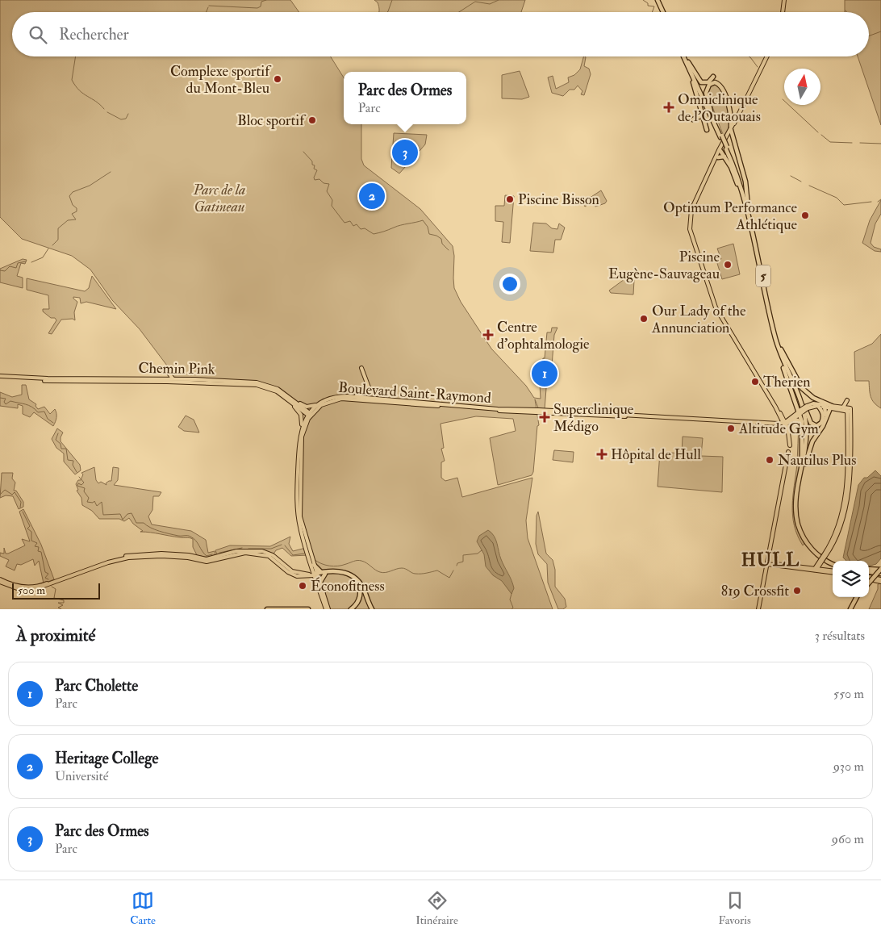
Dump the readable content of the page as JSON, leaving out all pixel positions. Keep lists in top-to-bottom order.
{
  "streets": {
    "highway": ["5"],
    "main road": ["Chemin Pink", "Boulevard Saint-Raymond"]
  },
  "crossings": [
    ["Chemin Pink", "Boulevard Saint-Raymond"]
  ],
  "districts": ["HULL"],
  "parks": ["Parc de la Gatineau"],
  "places": {
    "other": [
      "Complexe sportif du Mont-Bleu",
      "Bloc sportif",
      "Piscine Bisson",
      "Optimum Performance Athlétique",
      "Piscine Eugène-Sauvageau",
      "Our Lady of the Annunciation",
      "Therien",
      "Altitude Gym",
      "Nautilus Plus",
      "Éconofitness",
      "819 Crossfit"
    ],
    "health": [
      "Omniclinique de l'Outaouais",
      "Centre d'ophtalmologie",
      "Superclinique Médigo",
      "Hôpital de Hull"
    ]
  },
  "scale_bar": "500 m",
  "north": "top",
  "page": {
    "search": "Rechercher",
    "popup": ["Parc des Ormes", "Parc"],
    "pins": ["3", "2", "1"],
    "scale": "500 m",
    "heading": ["À proximité", "3 résultats"],
    "list": [
      {
        "mark": "1",
        "name": "Parc Cholette",
        "note": "Parc",
        "value": "550 m"
      },
      {
        "mark": "2",
        "name": "Heritage College",
        "note": "Université",
        "value": "930 m"
      },
      {
        "mark": "3",
        "name": "Parc des Ormes",
        "note": "Parc",
        "value": "960 m"
      }
    ],
    "nav": ["Carte", "Itinéraire", "Favoris"]
  }
}
